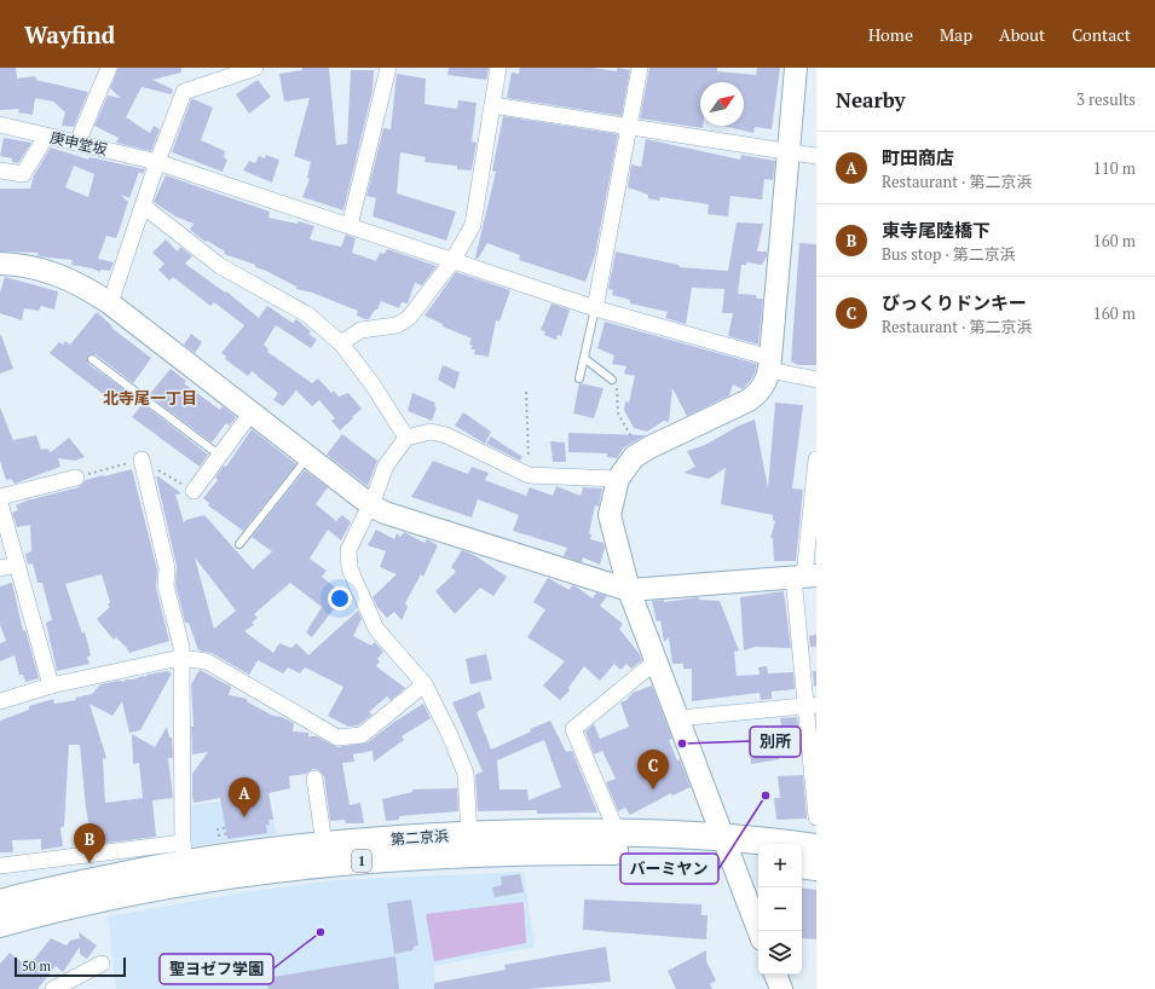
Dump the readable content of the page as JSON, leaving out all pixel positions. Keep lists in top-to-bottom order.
{
  "streets": {
    "highway": ["第二京浜", "1"],
    "street": ["庚申堂坂"]
  },
  "districts": ["北寺尾一丁目"],
  "places": ["別所", "バーミヤン", "聖ヨゼフ学園"],
  "scale_bar": "50 m",
  "north": "top right",
  "page": {
    "header": "Wayfind",
    "nav": [
      "Home",
      "Map",
      "About",
      "Contact"
    ],
    "heading": ["Nearby", "3 results"],
    "list": [
      {
        "mark": "A",
        "name": "町田商店",
        "note": "Restaurant · 第二京浜",
        "value": "110 m"
      },
      {
        "mark": "B",
        "name": "東寺尾陸橋下",
        "note": "Bus stop · 第二京浜",
        "value": "160 m"
      },
      {
        "mark": "C",
        "name": "びっくりドンキー",
        "note": "Restaurant · 第二京浜",
        "value": "160 m"
      }
    ],
    "pins": ["C", "A", "B"],
    "map_buttons": ["+", "−"],
    "scale": "50 m"
  }
}
